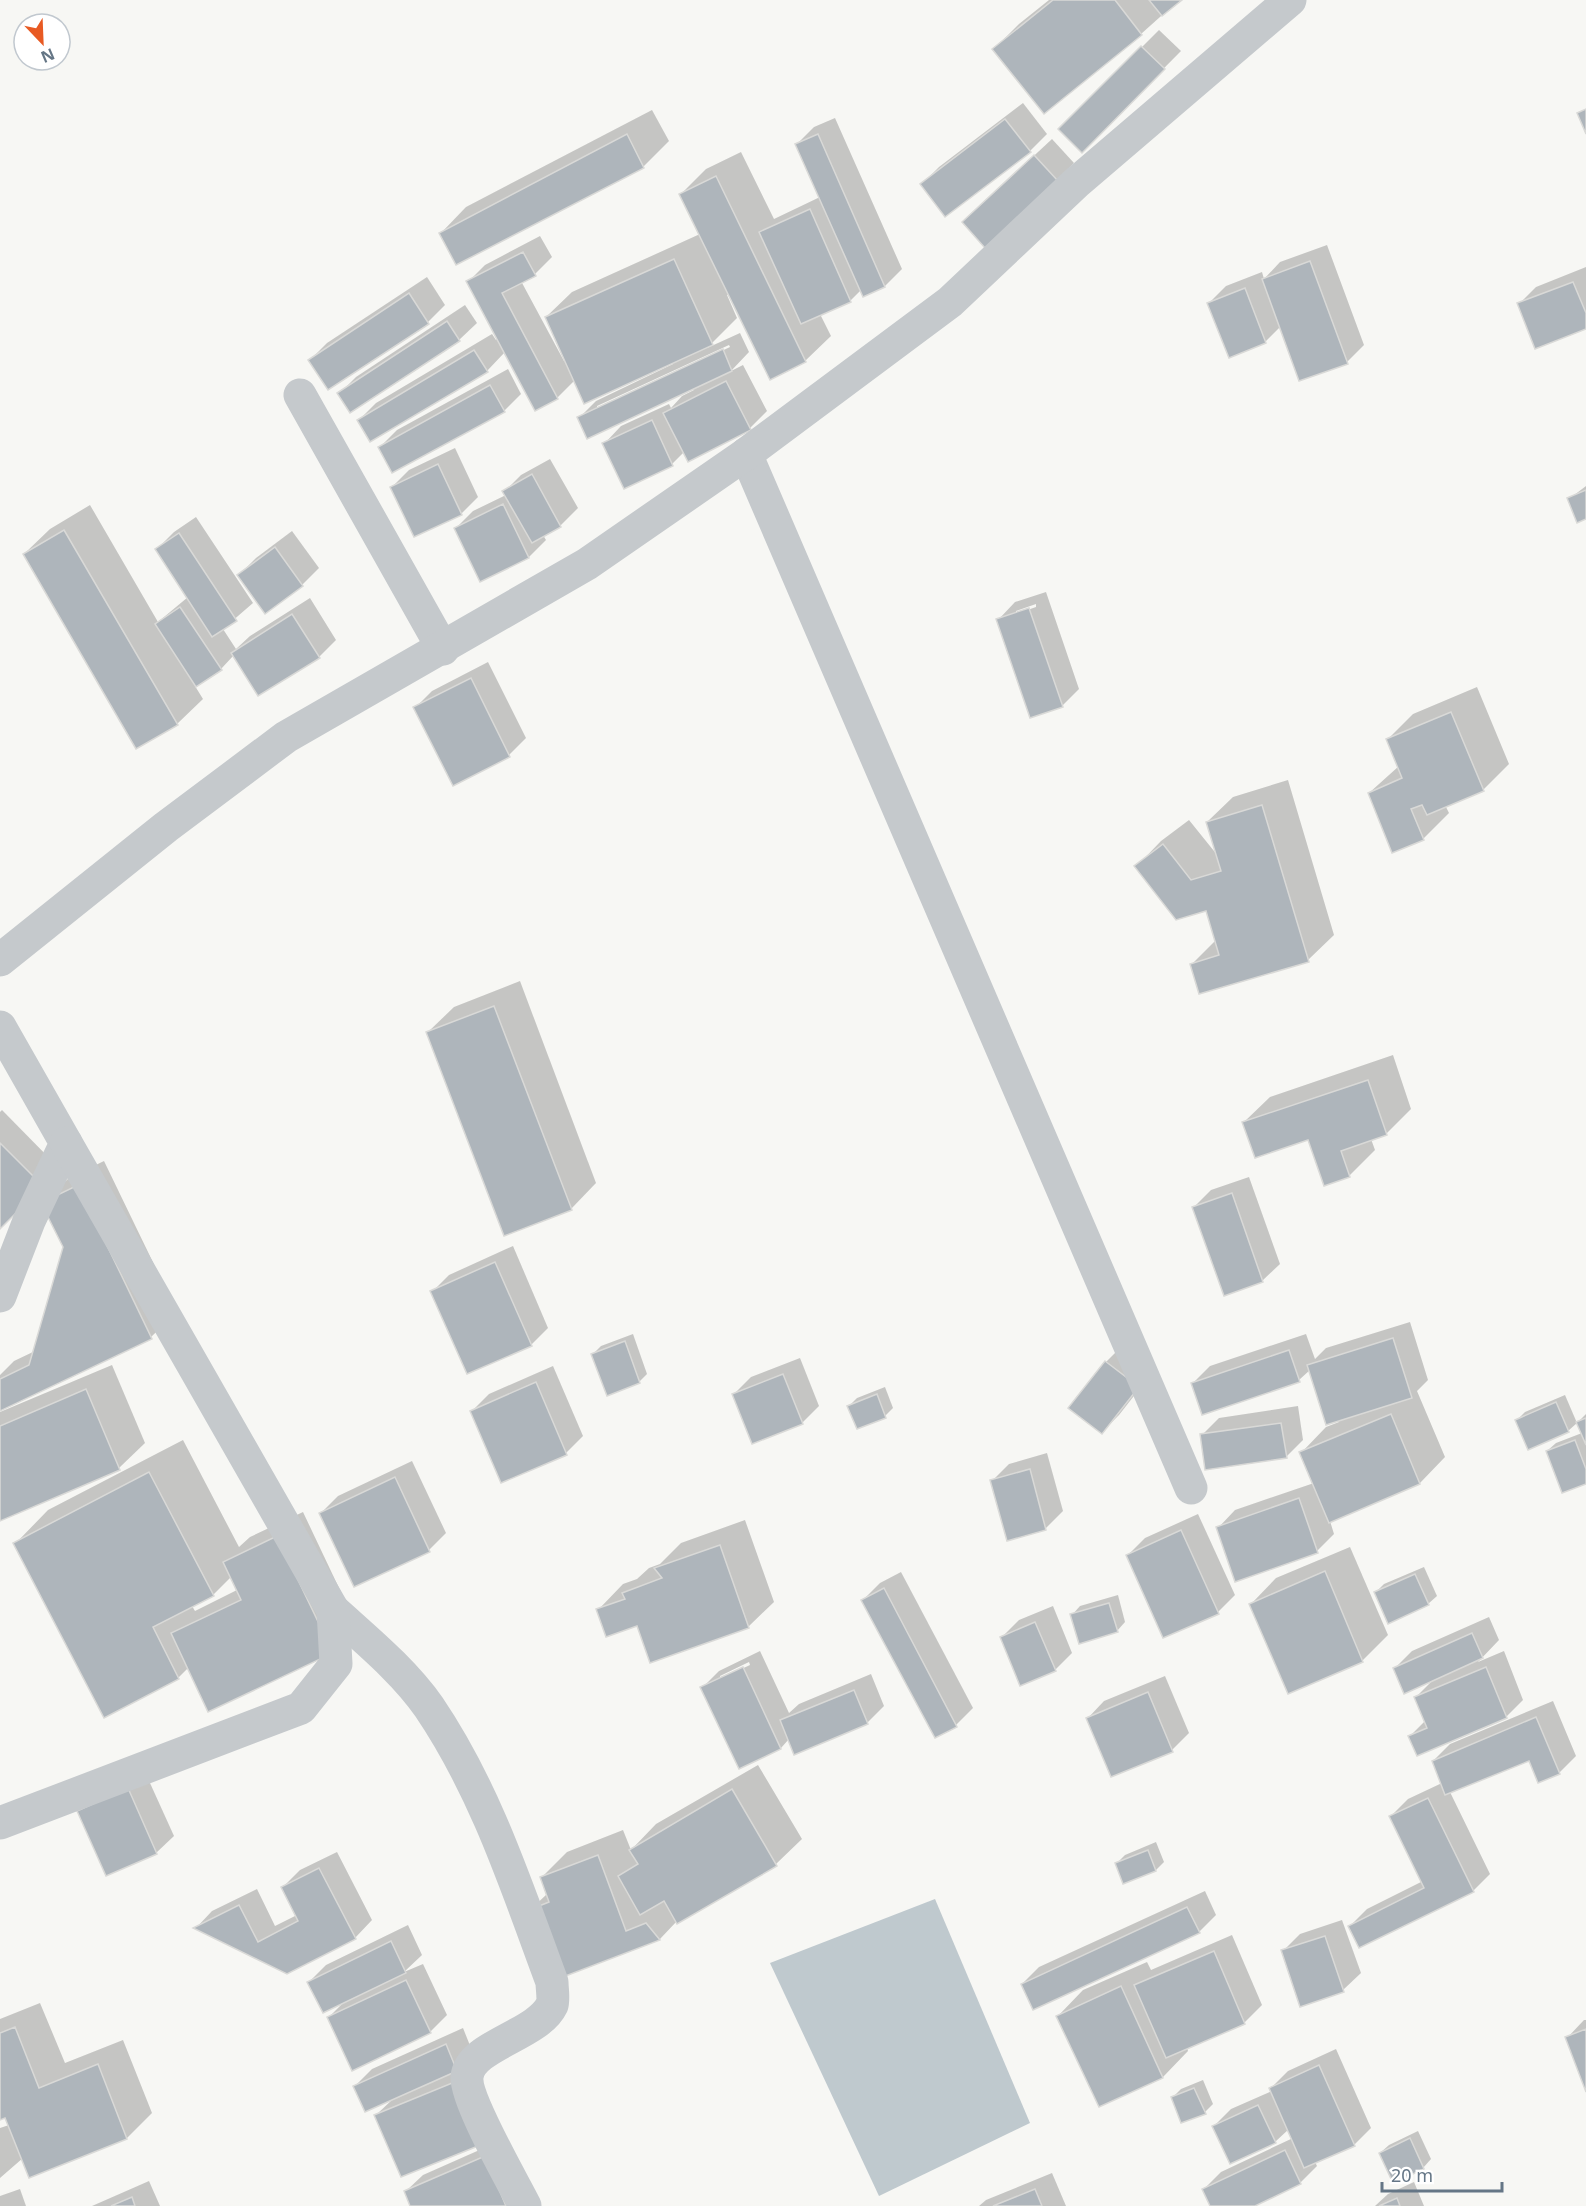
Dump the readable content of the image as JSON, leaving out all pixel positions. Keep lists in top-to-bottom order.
{
  "scale_bar": "20 m",
  "north": "bottom right"
}
